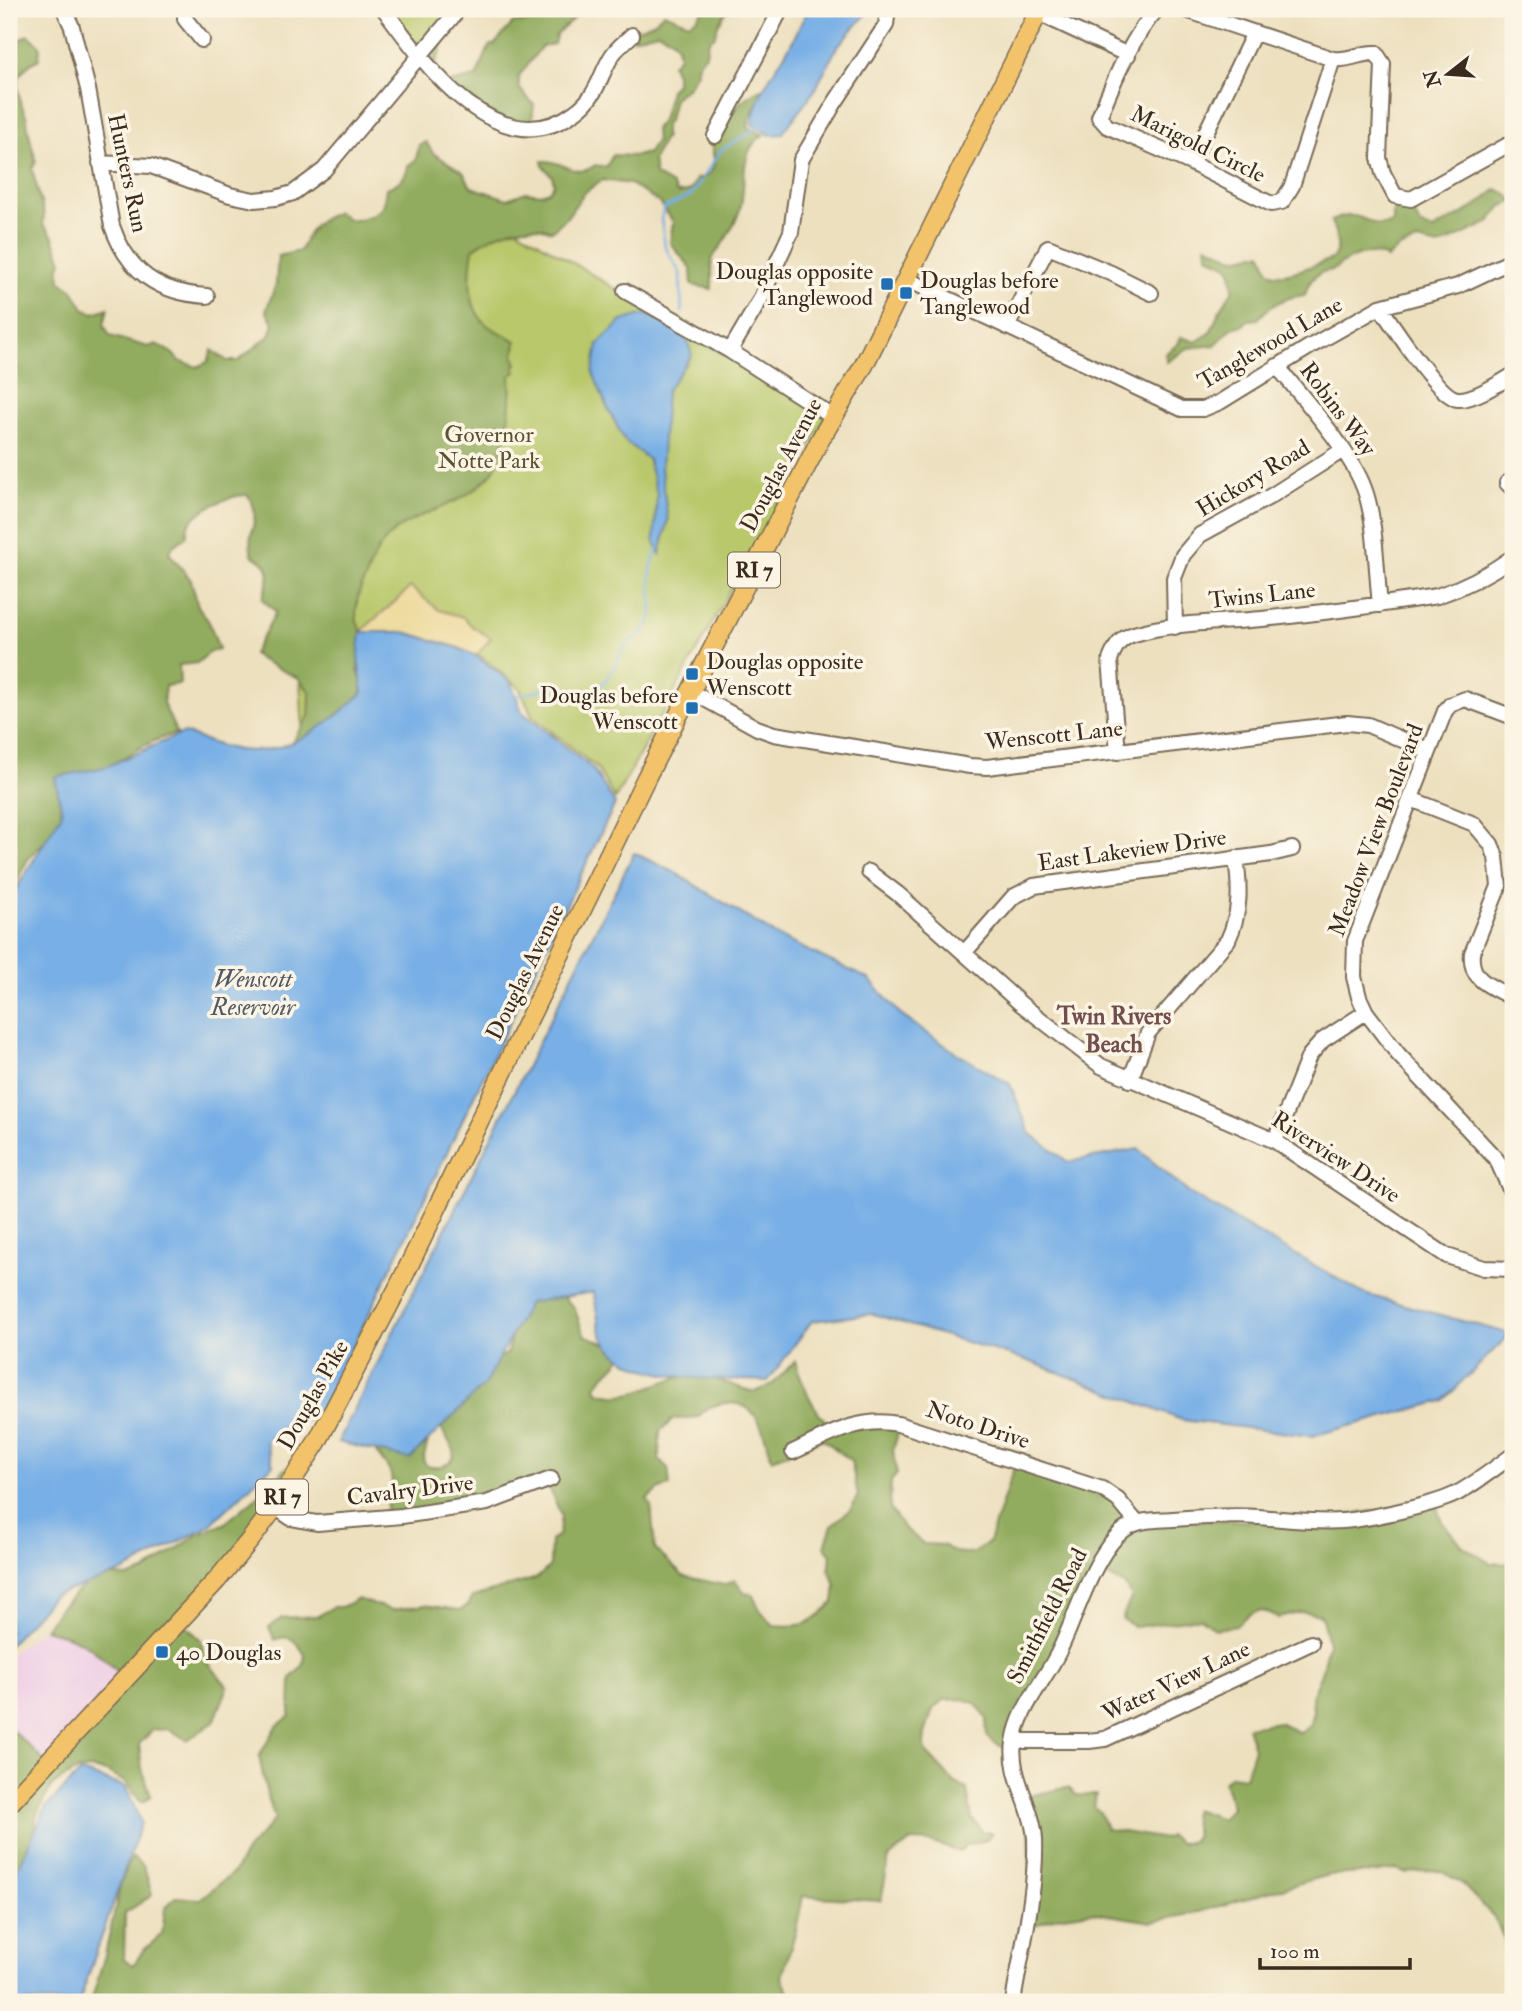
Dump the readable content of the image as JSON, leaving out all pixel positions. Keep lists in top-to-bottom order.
{
  "streets": {
    "main road": ["Douglas Avenue", "RI 7", "Douglas Pike"],
    "street": [
      "Marigold Circle",
      "Hunters Run",
      "Tanglewood Lane",
      "Robins Way",
      "Hickory Road",
      "Twins Lane",
      "Wenscott Lane",
      "Meadow View Boulevard",
      "East Lakeview Drive",
      "Riverview Drive",
      "Noto Drive",
      "Cavalry Drive",
      "Smithfield Road",
      "Water View Lane"
    ]
  },
  "crossings": [
    ["Tanglewood Lane", "Robins Way"],
    ["Tanglewood Lane", "Douglas Avenue"],
    ["Robins Way", "Hickory Road"],
    ["Robins Way", "Twins Lane"],
    ["Douglas Avenue", "Wenscott Lane"],
    ["Douglas Avenue", "Douglas Pike"],
    ["Hickory Road", "Twins Lane"],
    ["Twins Lane", "Wenscott Lane"],
    ["Wenscott Lane", "Meadow View Boulevard"],
    ["East Lakeview Drive", "Riverview Drive"],
    ["Douglas Pike", "Cavalry Drive"],
    ["Noto Drive", "Smithfield Road"],
    ["Smithfield Road", "Water View Lane"]
  ],
  "districts": ["Twin Rivers Beach"],
  "water": ["Wenscott Reservoir"],
  "parks": ["Governor Notte Park"],
  "places": {
    "transit": [
      "Douglas opposite Tanglewood",
      "Douglas before Tanglewood",
      "Douglas opposite Wenscott",
      "Douglas before Wenscott",
      "40 Douglas"
    ]
  },
  "scale_bar": "100 m",
  "north": "left"
}
